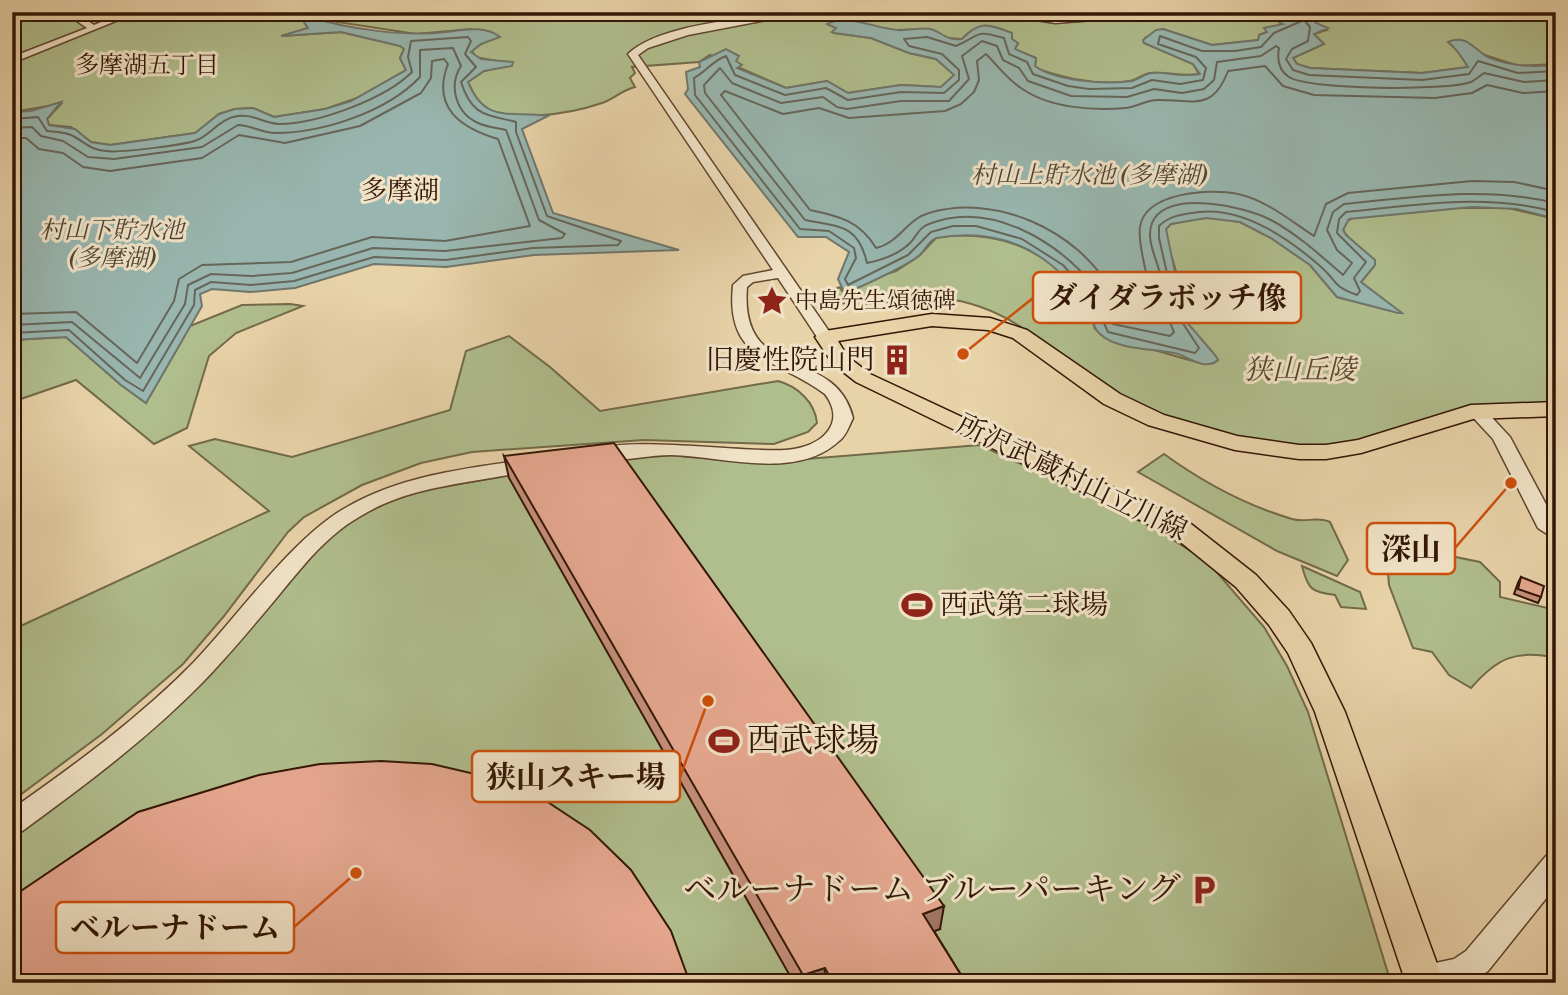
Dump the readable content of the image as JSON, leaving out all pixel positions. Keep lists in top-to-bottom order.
{
  "streets": {
    "main road": ["所沢武蔵村山立川線"]
  },
  "districts": ["多摩湖五丁目", "多摩湖"],
  "water": ["村山上貯水池 (多摩湖)", "村山下貯水池 (多摩湖)"],
  "parks": ["狭山丘陵"],
  "places": {
    "place": ["中島先生頌徳碑"],
    "other": [
      "ダイダラボッチ像",
      "深山",
      "狭山スキー場",
      "ベルーナドーム"
    ],
    "building": ["旧慶性院山門"],
    "sports": ["西武第二球場", "西武球場"],
    "parking": ["ベルーナドーム ブルーパーキング"]
  }
}
